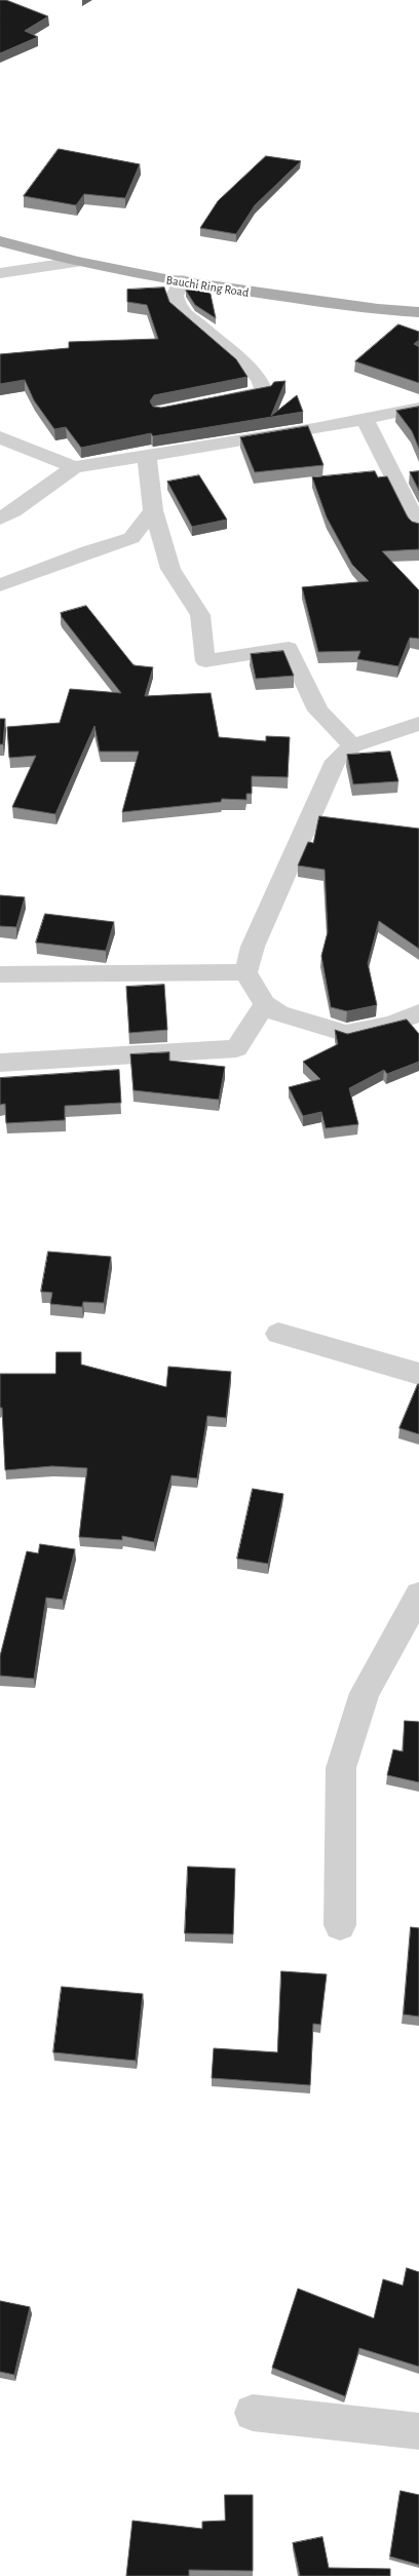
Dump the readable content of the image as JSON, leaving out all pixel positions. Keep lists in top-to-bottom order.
{
  "streets": {
    "main road": ["Bauchi Ring Road"]
  }
}
